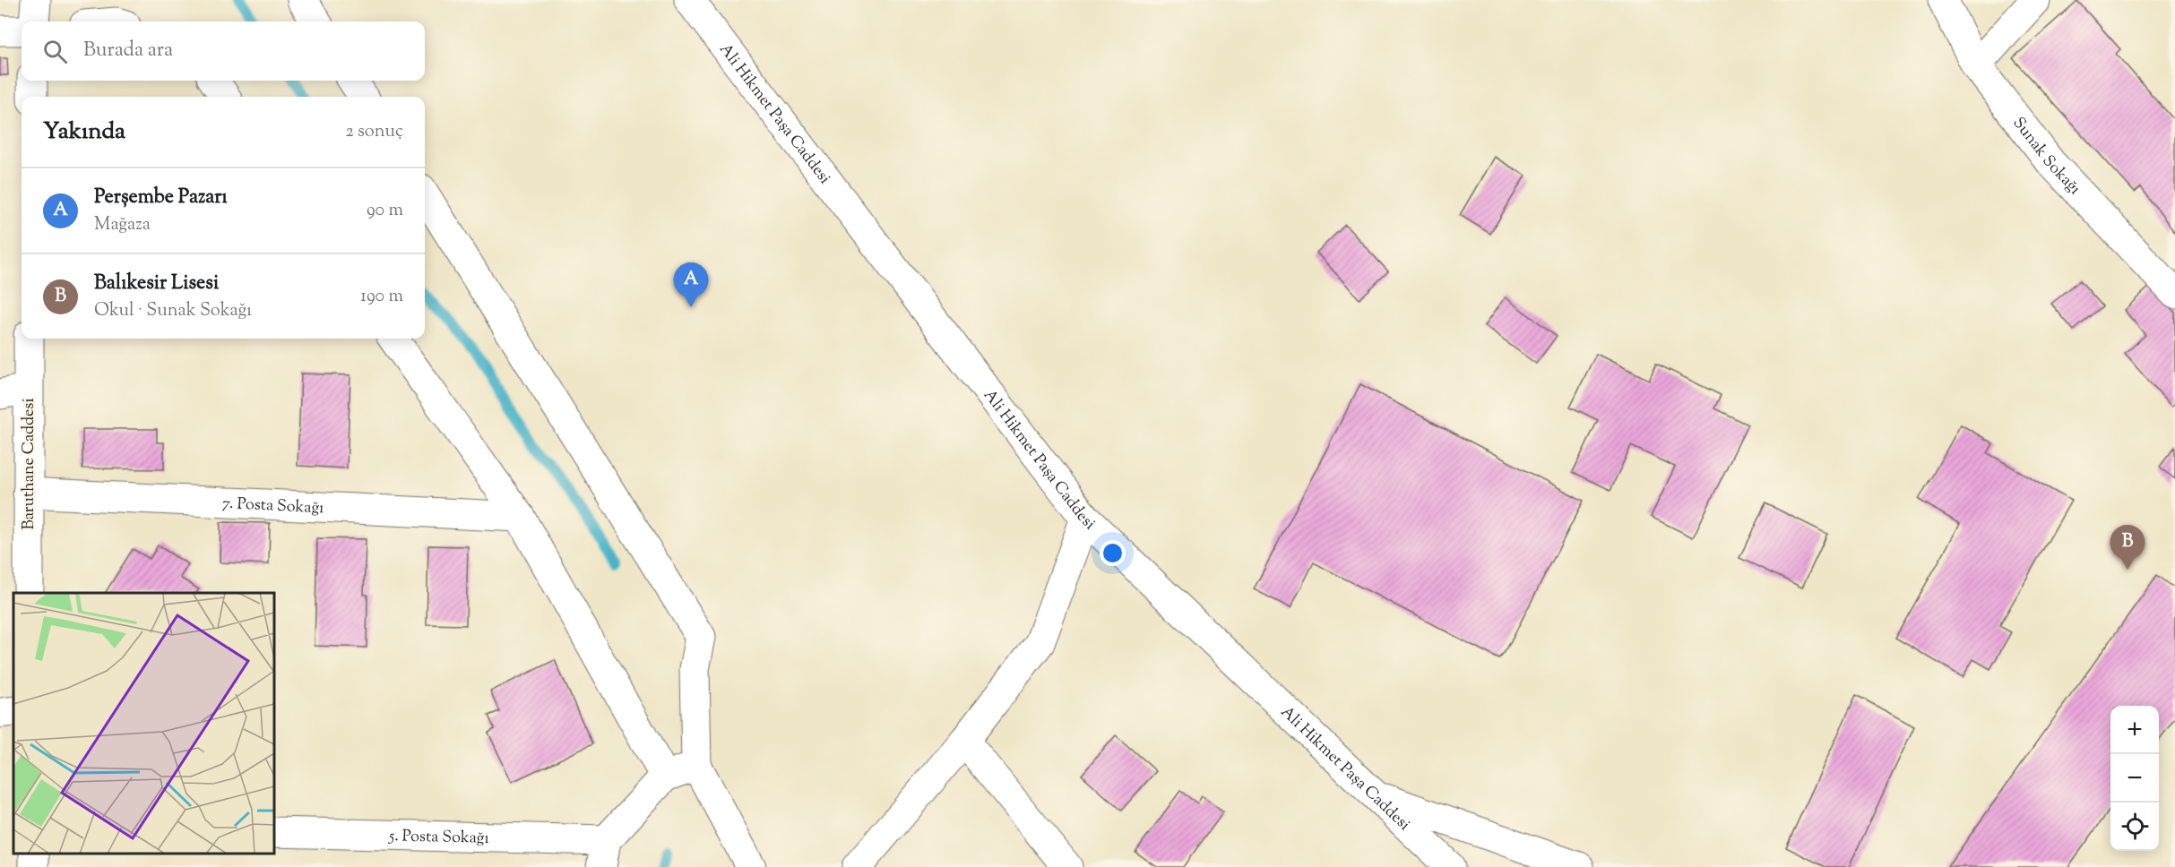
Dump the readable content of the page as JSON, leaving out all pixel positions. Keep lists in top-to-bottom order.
{
  "streets": {
    "street": [
      "Ali Hikmet Paşa Caddesi",
      "Sunak Sokağı",
      "Baruthane Caddesi",
      "7. Posta Sokağı",
      "5. Posta Sokağı"
    ]
  },
  "crossings": [
    ["Baruthane Caddesi", "7. Posta Sokağı"]
  ],
  "page": {
    "search": "Burada ara",
    "heading": ["Yakında", "2 sonuç"],
    "list": [
      {
        "mark": "A",
        "name": "Perşembe Pazarı",
        "note": "Mağaza",
        "value": "90 m"
      },
      {
        "mark": "B",
        "name": "Balıkesir Lisesi",
        "note": "Okul · Sunak Sokağı",
        "value": "190 m"
      }
    ],
    "pins": ["A", "B"],
    "map_buttons": ["+", "−"]
  }
}
